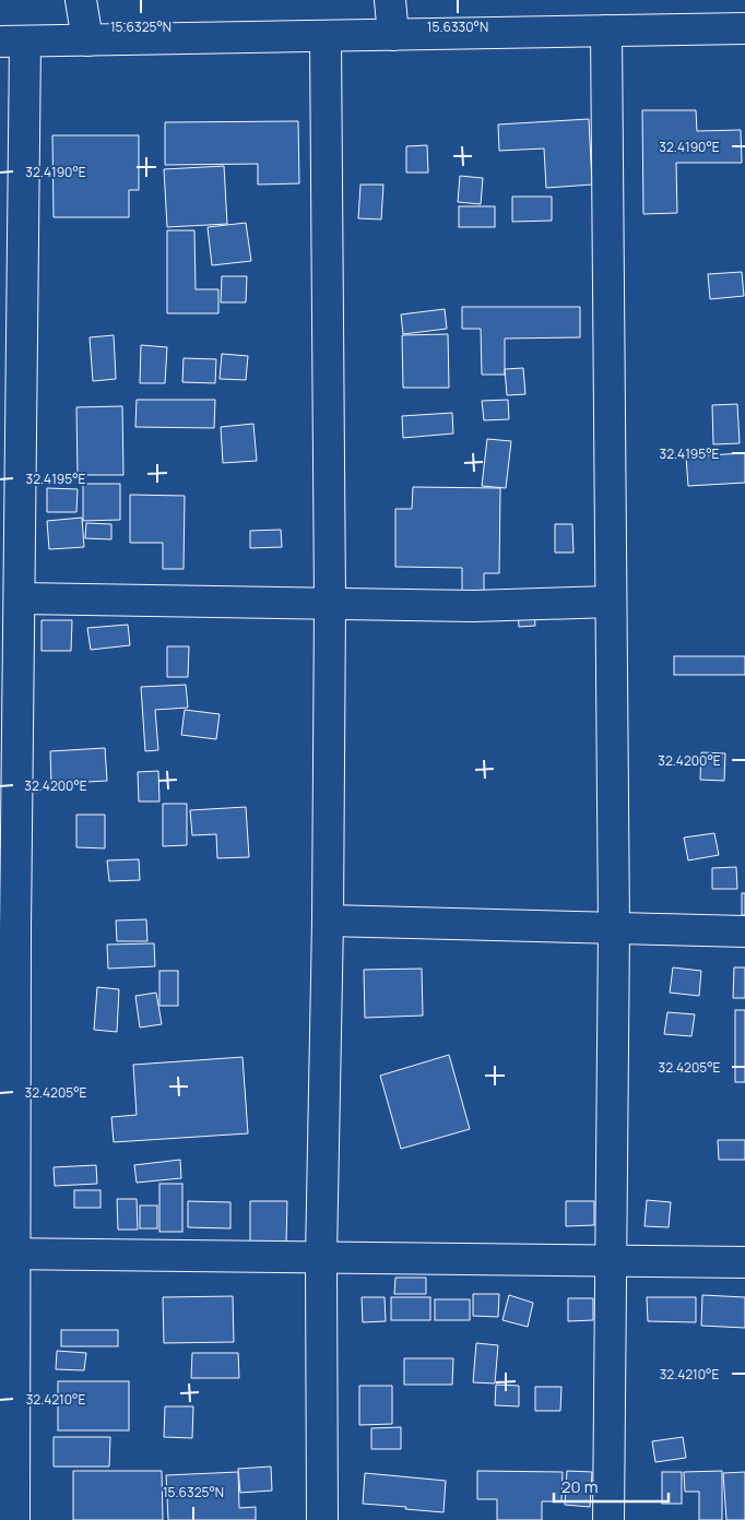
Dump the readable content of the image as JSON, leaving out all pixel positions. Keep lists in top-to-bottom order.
{
  "scale_bar": "20 m",
  "coordinates": [
    "15.6325°N",
    "15.6330°N",
    "32.4190°E",
    "32.4195°E",
    "32.4200°E",
    "32.4205°E",
    "32.4210°E"
  ]
}
